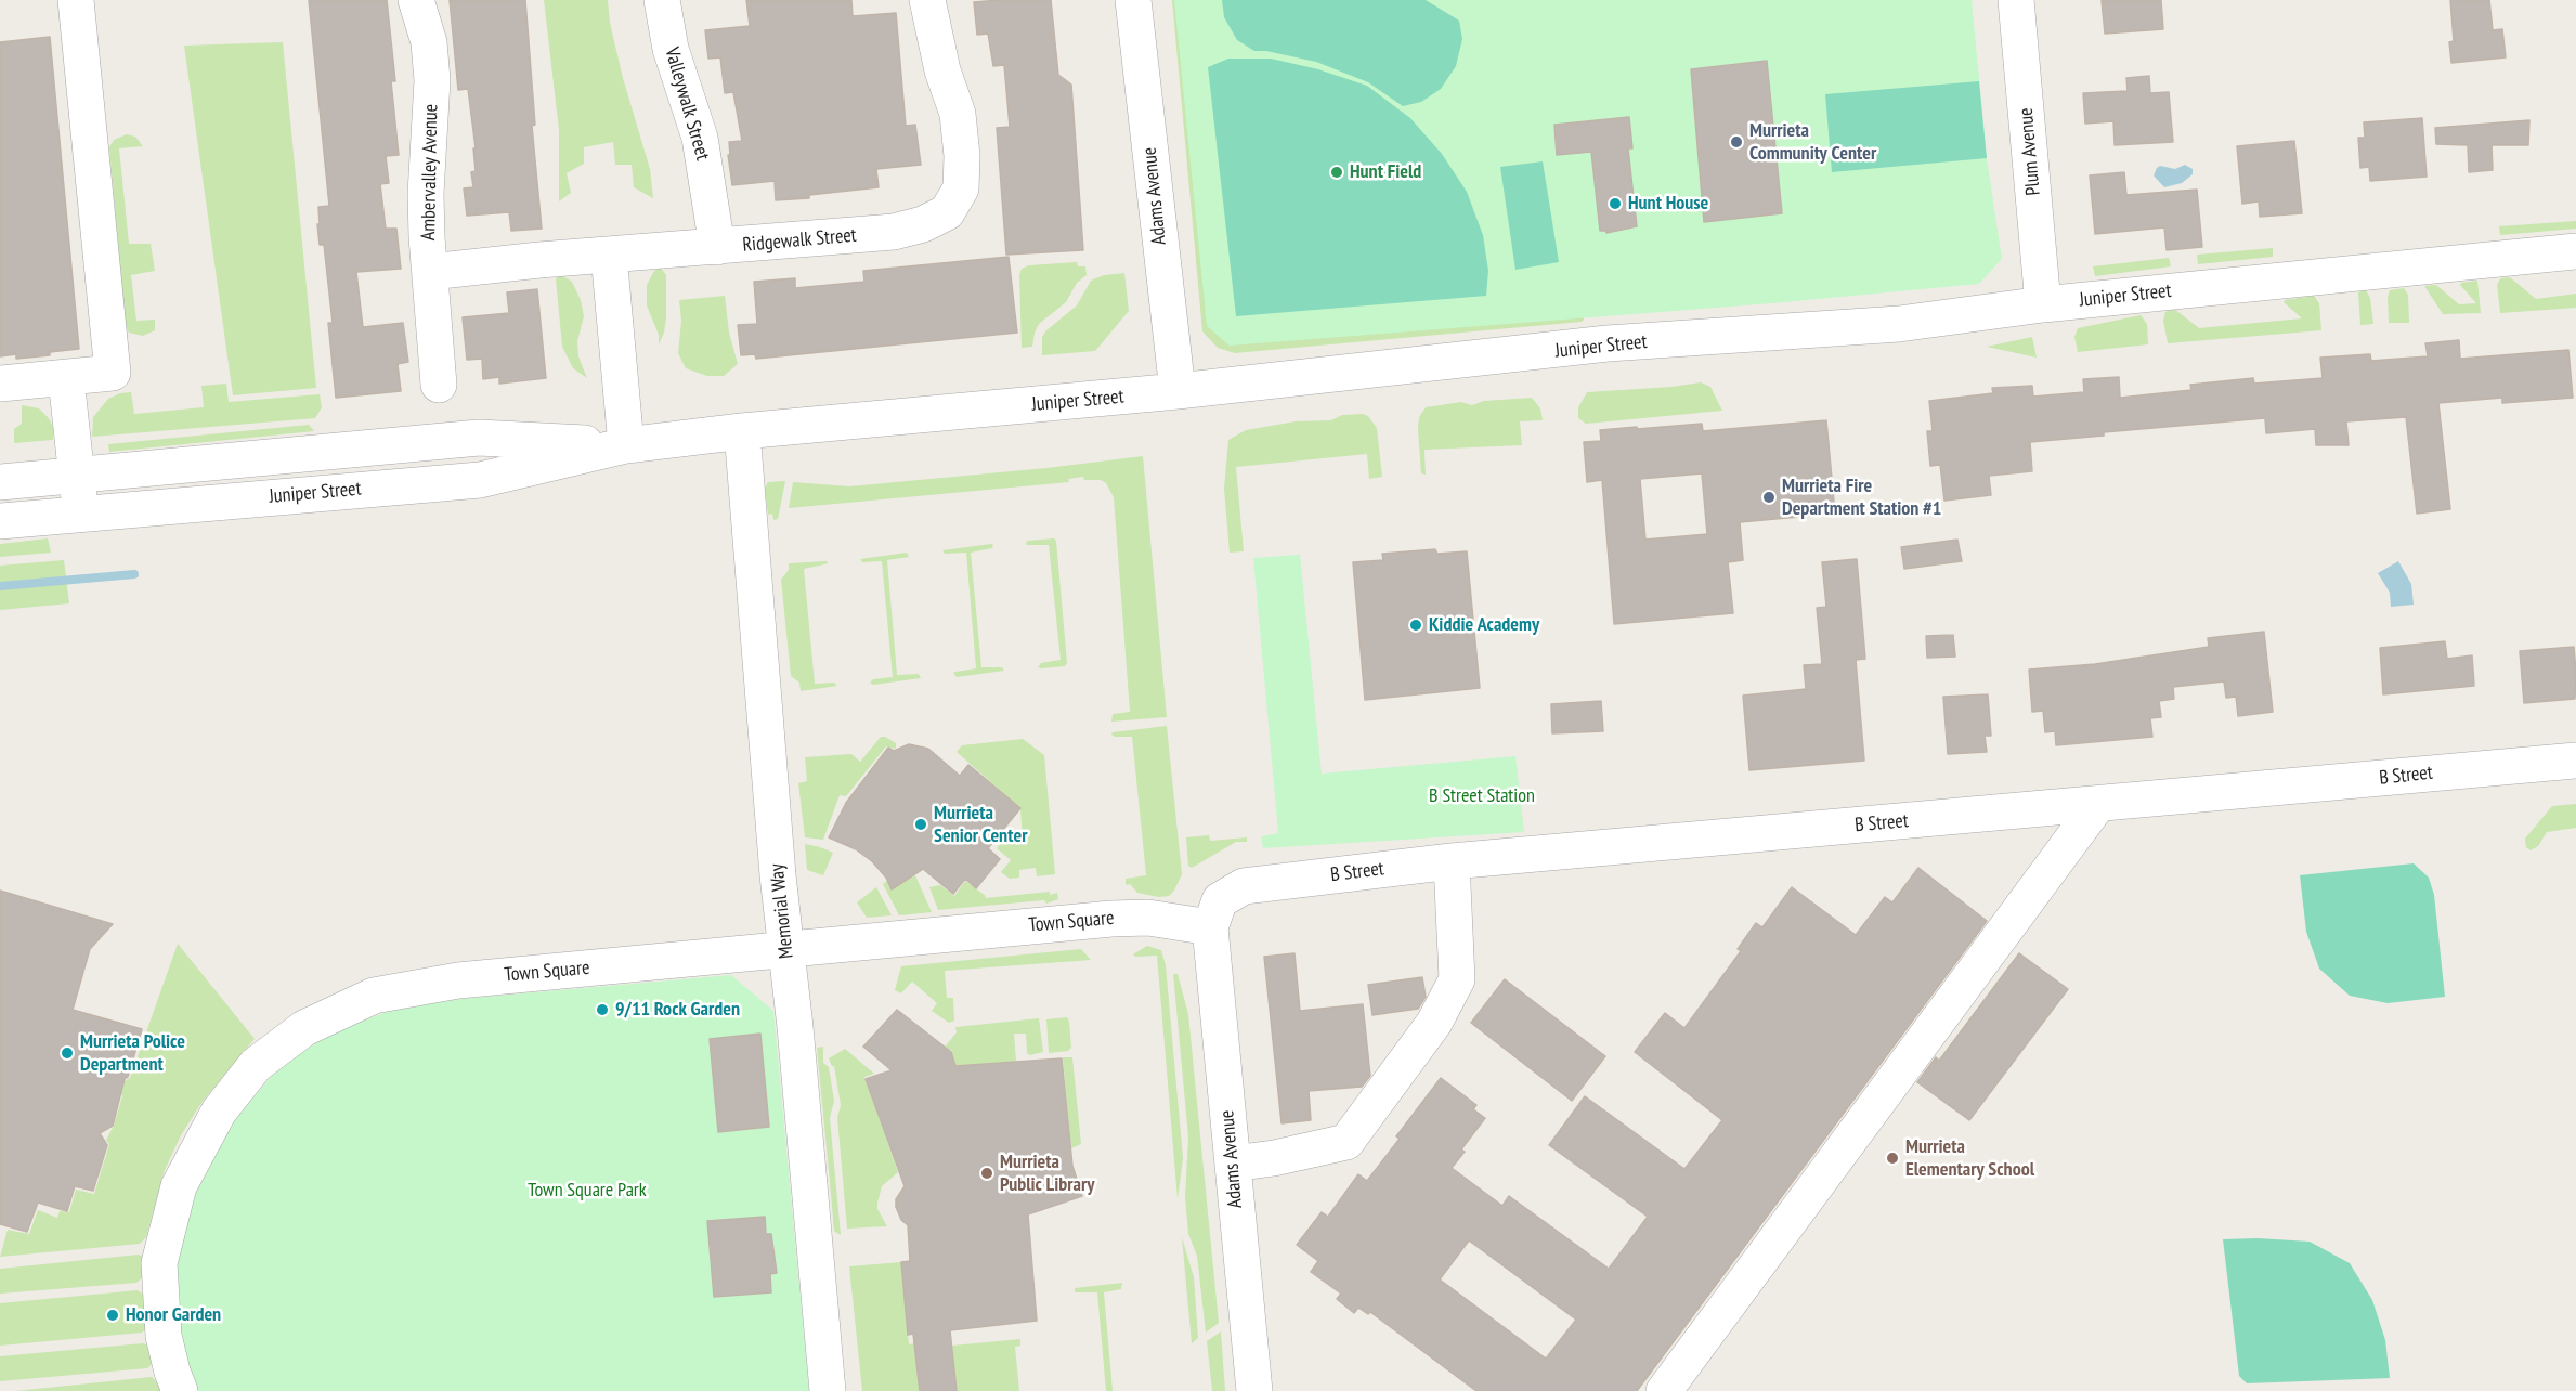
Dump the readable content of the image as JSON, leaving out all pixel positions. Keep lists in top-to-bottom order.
{
  "streets": {
    "street": [
      "Valleywalk Street",
      "Plum Avenue",
      "Ambervalley Avenue",
      "Adams Avenue",
      "Ridgewalk Street",
      "Juniper Street",
      "B Street",
      "Memorial Way",
      "Town Square"
    ]
  },
  "crossings": [
    ["Valleywalk Street", "Ridgewalk Street"],
    ["Plum Avenue", "Juniper Street"],
    ["Ambervalley Avenue", "Ridgewalk Street"],
    ["Adams Avenue", "Juniper Street"],
    ["Adams Avenue", "B Street"],
    ["Adams Avenue", "Town Square"],
    ["Juniper Street", "Memorial Way"],
    ["B Street", "Town Square"],
    ["Memorial Way", "Town Square"]
  ],
  "parks": ["B Street Station", "Town Square Park"],
  "places": [
    "Murrieta Community Center",
    "Hunt Field",
    "Hunt House",
    "Murrieta Fire Department Station #1",
    "Kiddie Academy",
    "Murrieta Senior Center",
    "9/11 Rock Garden",
    "Murrieta Police Department",
    "Murrieta Elementary School",
    "Murrieta Public Library",
    "Honor Garden"
  ]
}
